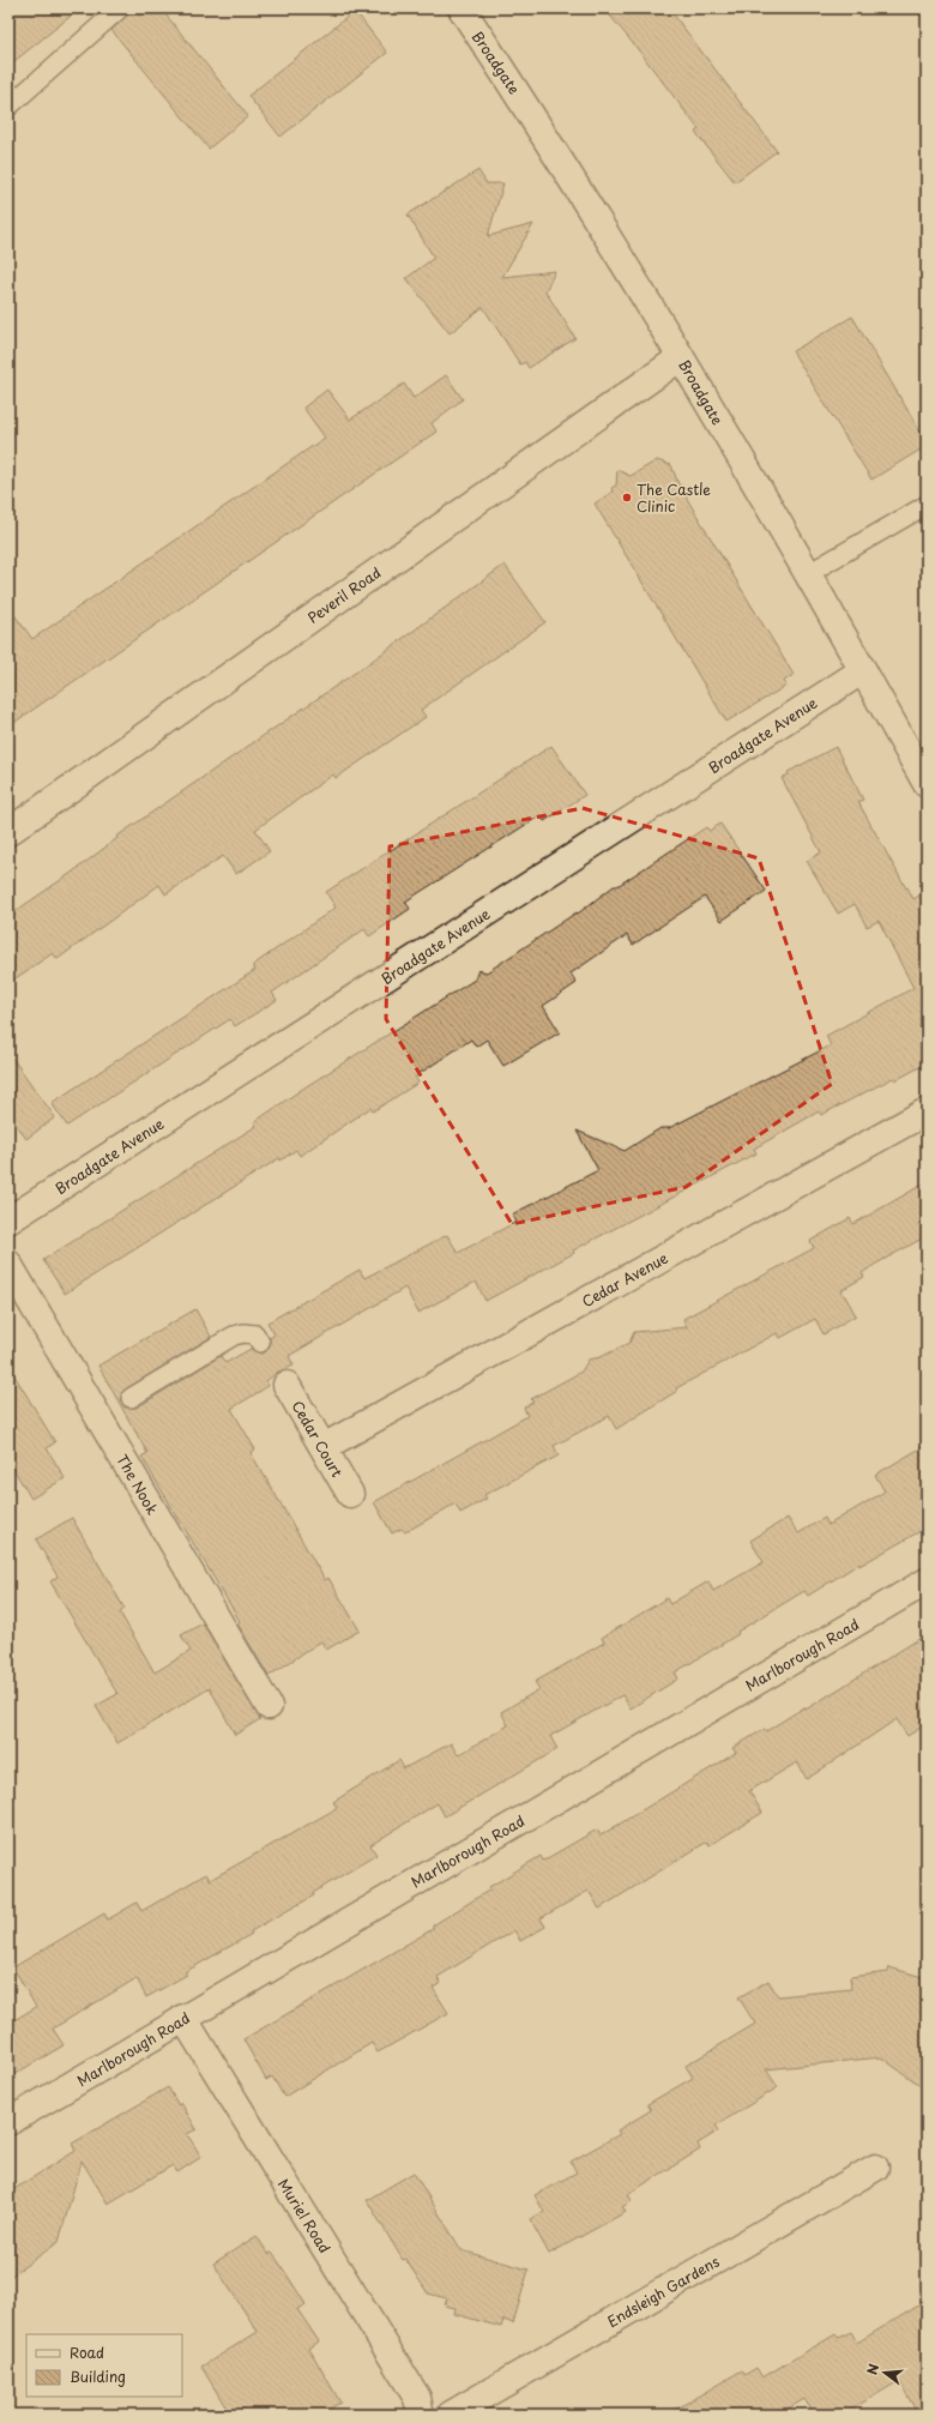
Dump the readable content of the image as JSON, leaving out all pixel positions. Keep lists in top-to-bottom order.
{
  "streets": {
    "street": [
      "Broadgate",
      "Peveril Road",
      "Broadgate Avenue",
      "Cedar Avenue",
      "Cedar Court",
      "The Nook",
      "Marlborough Road",
      "Muriel Road",
      "Endsleigh Gardens"
    ]
  },
  "crossings": [
    ["Broadgate", "Peveril Road"],
    ["Broadgate", "Broadgate Avenue"],
    ["Cedar Avenue", "Cedar Court"],
    ["Marlborough Road", "Muriel Road"]
  ],
  "places": ["The Castle Clinic"],
  "legend": ["Road", "Building"],
  "north": "left"
}
